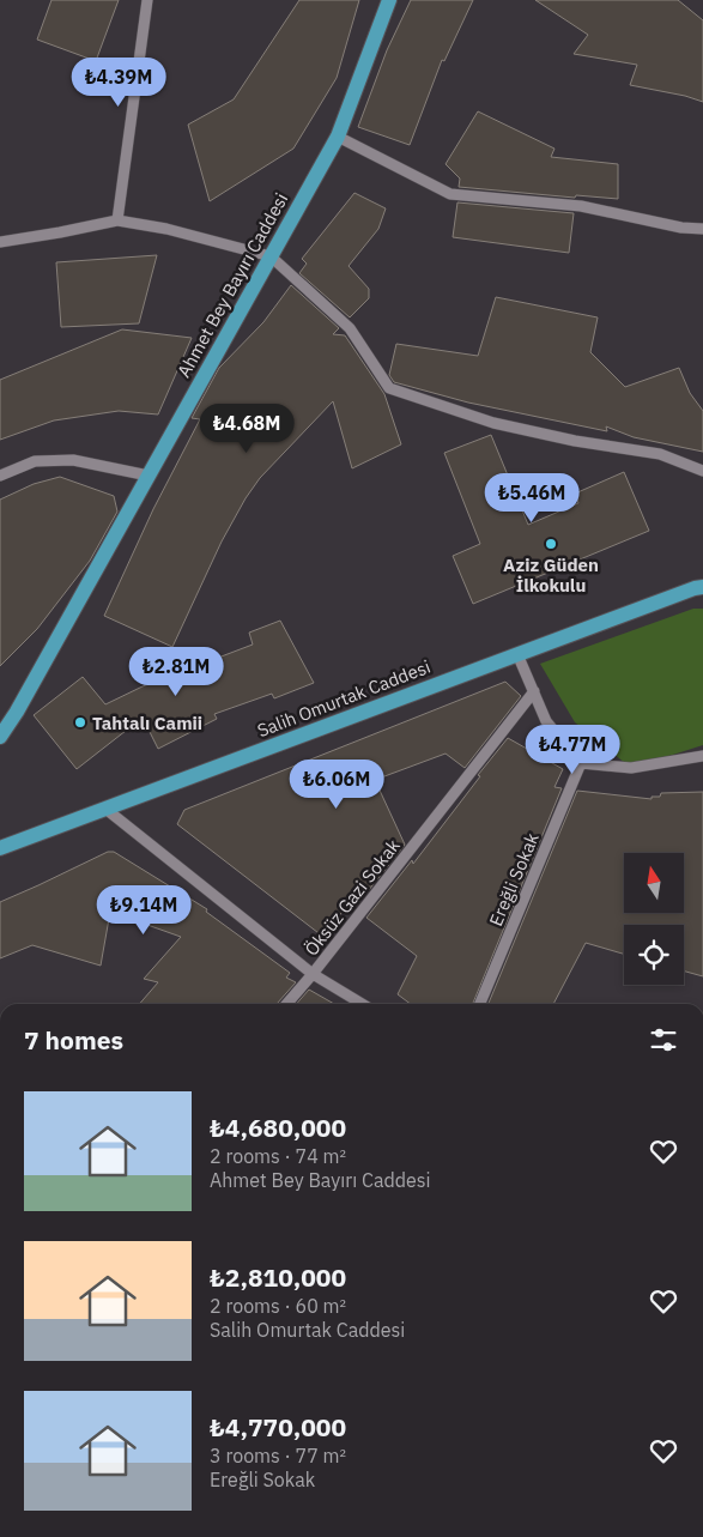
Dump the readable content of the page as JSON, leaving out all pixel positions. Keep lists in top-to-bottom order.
{
  "streets": {
    "main road": ["Ahmet Bey Bayırı Caddesi", "Salih Omurtak Caddesi"],
    "street": ["Ereğli Sokak", "Öksüz Gazi Sokak"]
  },
  "places": ["Aziz Güden İlkokulu", "Tahtalı Camii"],
  "north": "top",
  "page": {
    "price": [
      "₺4.39M",
      "₺4.68M",
      "₺5.46M",
      "₺2.81M",
      "₺4.77M",
      "₺6.06M",
      "₺9.14M"
    ],
    "heading": "7 homes",
    "list": [
      {
        "name": "₺4,680,000",
        "note": "2 rooms · 74 m² · Ahmet Bey Bayırı Caddesi"
      },
      {
        "name": "₺2,810,000",
        "note": "2 rooms · 60 m² · Salih Omurtak Caddesi"
      },
      {
        "name": "₺4,770,000",
        "note": "3 rooms · 77 m² · Ereğli Sokak"
      }
    ]
  }
}
